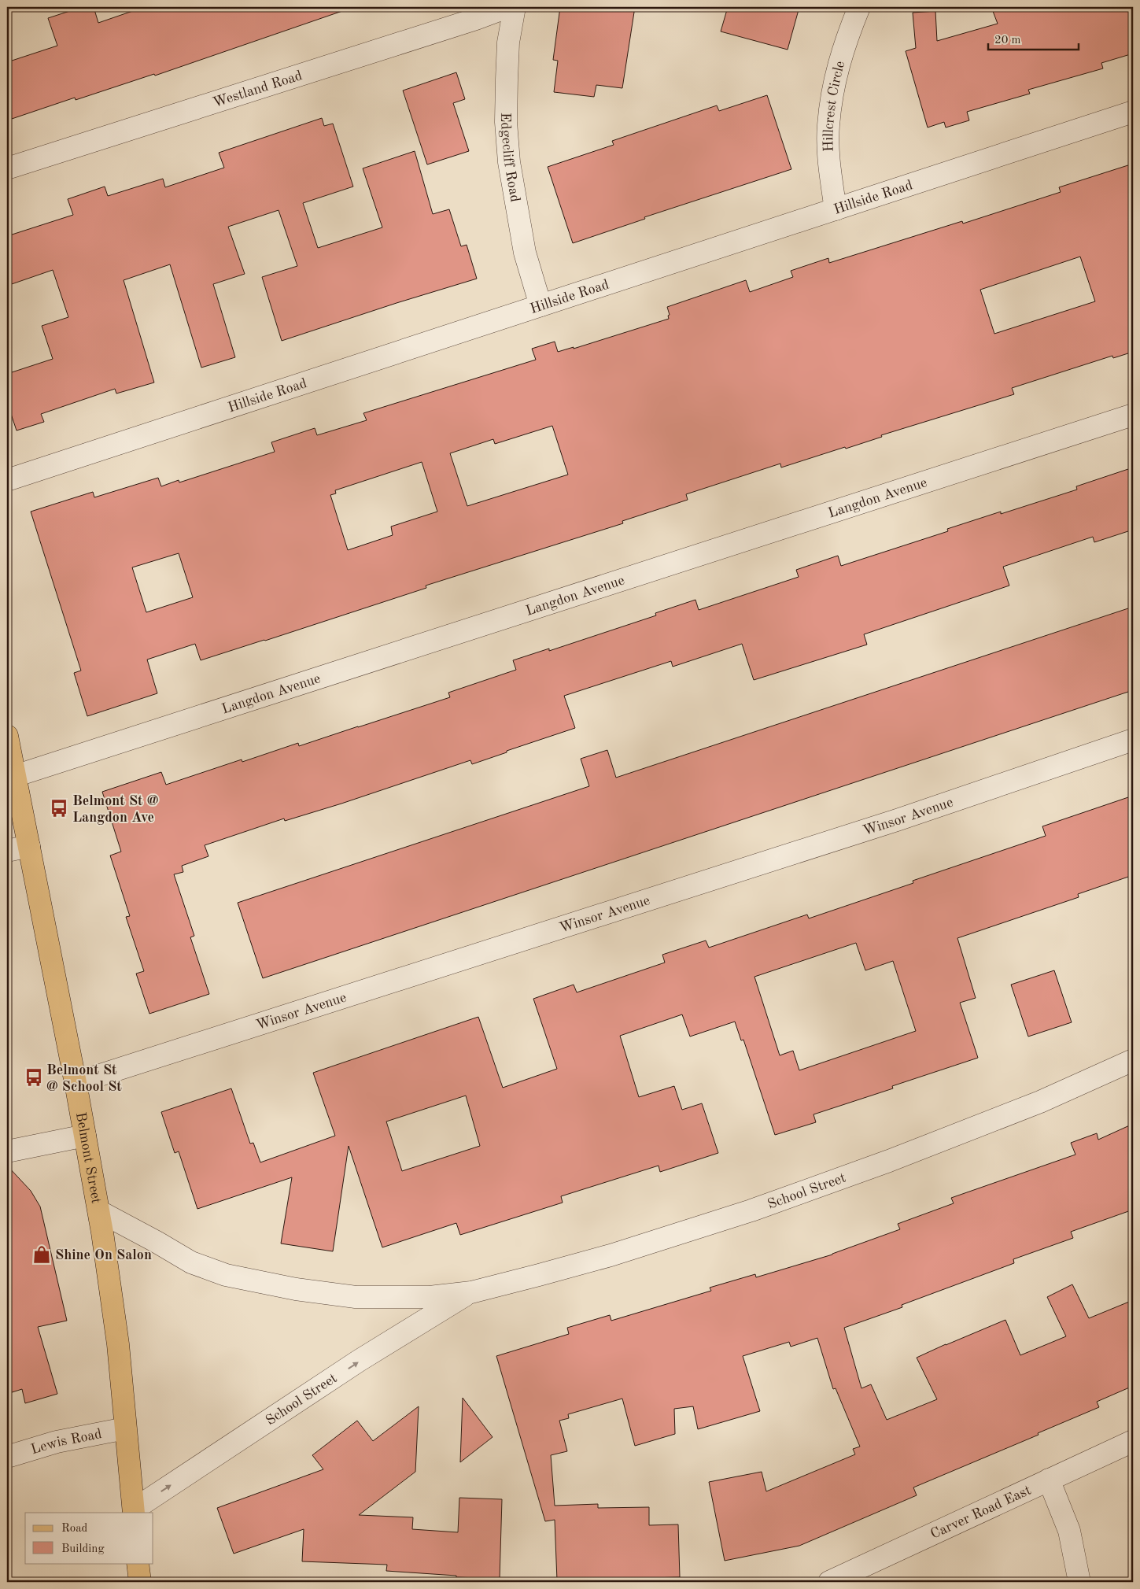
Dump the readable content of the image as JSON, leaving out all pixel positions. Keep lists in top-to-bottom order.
{
  "streets": {
    "main road": ["Belmont Street"],
    "street": [
      "Westland Road",
      "Hillcrest Circle",
      "Edgecliff Road",
      "Hillside Road",
      "Langdon Avenue",
      "Winsor Avenue",
      "School Street",
      "Lewis Road",
      "Carver Road East"
    ]
  },
  "crossings": [
    ["Hillcrest Circle", "Hillside Road"],
    ["Edgecliff Road", "Hillside Road"],
    ["Langdon Avenue", "Belmont Street"],
    ["Winsor Avenue", "Belmont Street"],
    ["Belmont Street", "School Street"],
    ["Belmont Street", "Lewis Road"]
  ],
  "places": {
    "bus stop": ["Belmont St @ Langdon Ave", "Belmont St @ School St"],
    "shop": ["Shine On Salon"]
  },
  "legend": ["Road", "Building"],
  "scale_bar": "20 m"
}
